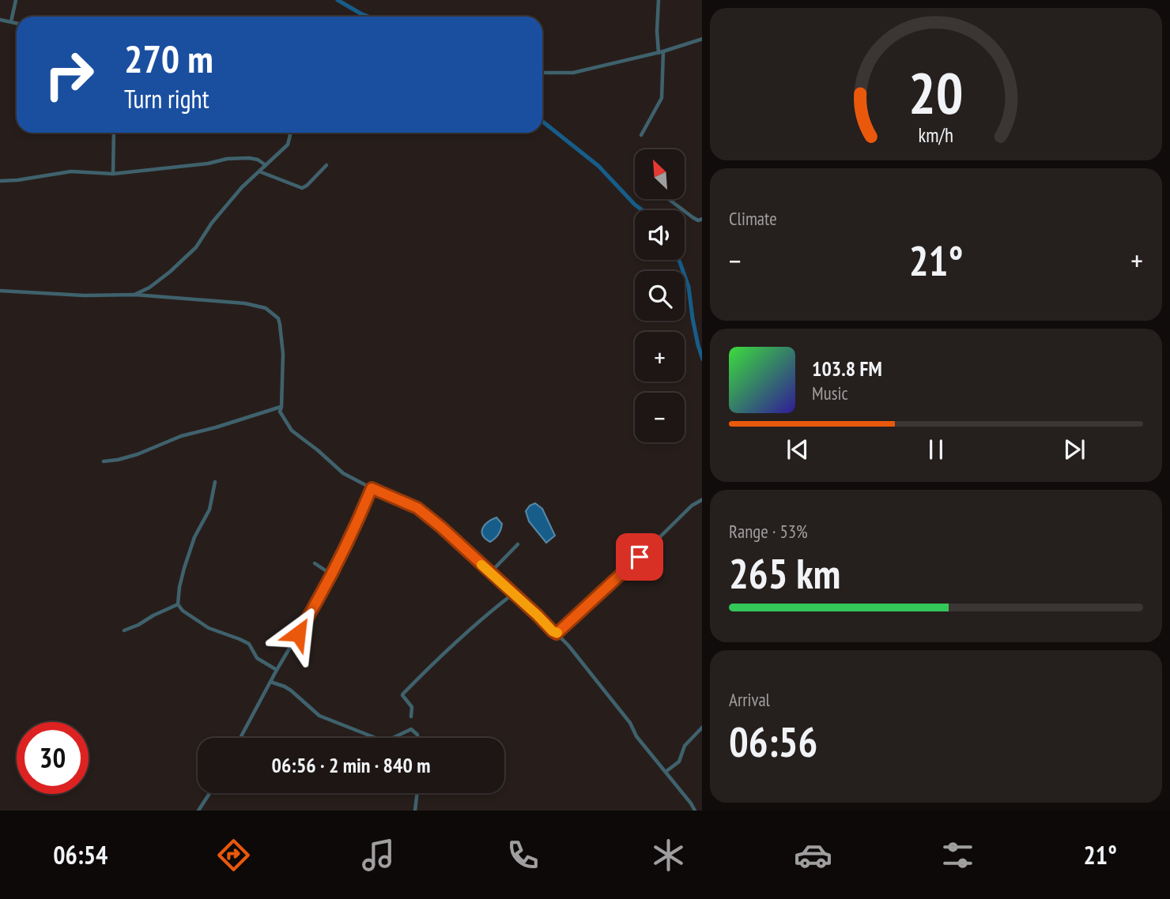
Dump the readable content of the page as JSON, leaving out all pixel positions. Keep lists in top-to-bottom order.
{
  "north": "top left",
  "page": {
    "turn": ["270 m", "Turn right"],
    "map_buttons": ["+", "−"],
    "tile": [
      "Climate",
      ["Range · 53%", "265 km"],
      ["Arrival", "06:56"]
    ],
    "heat": ["−", "21°", "+"],
    "song": ["103.8 FM", "Music"],
    "limit": "30",
    "trip": "06:56 · 2 min · 840 m",
    "tabs": ["06:54", "21°"],
    "gauge": ["20", "km/h"]
  }
}
